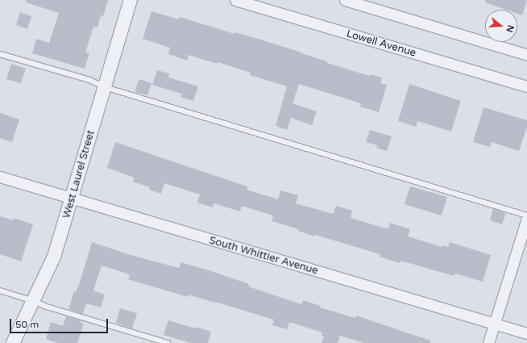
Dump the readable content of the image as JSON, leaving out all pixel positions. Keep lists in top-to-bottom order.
{
  "streets": {
    "street": ["Lowell Avenue", "West Laurel Street", "South Whittier Avenue"]
  },
  "crossings": [
    ["West Laurel Street", "South Whittier Avenue"]
  ],
  "scale_bar": "50 m",
  "north": "right"
}
